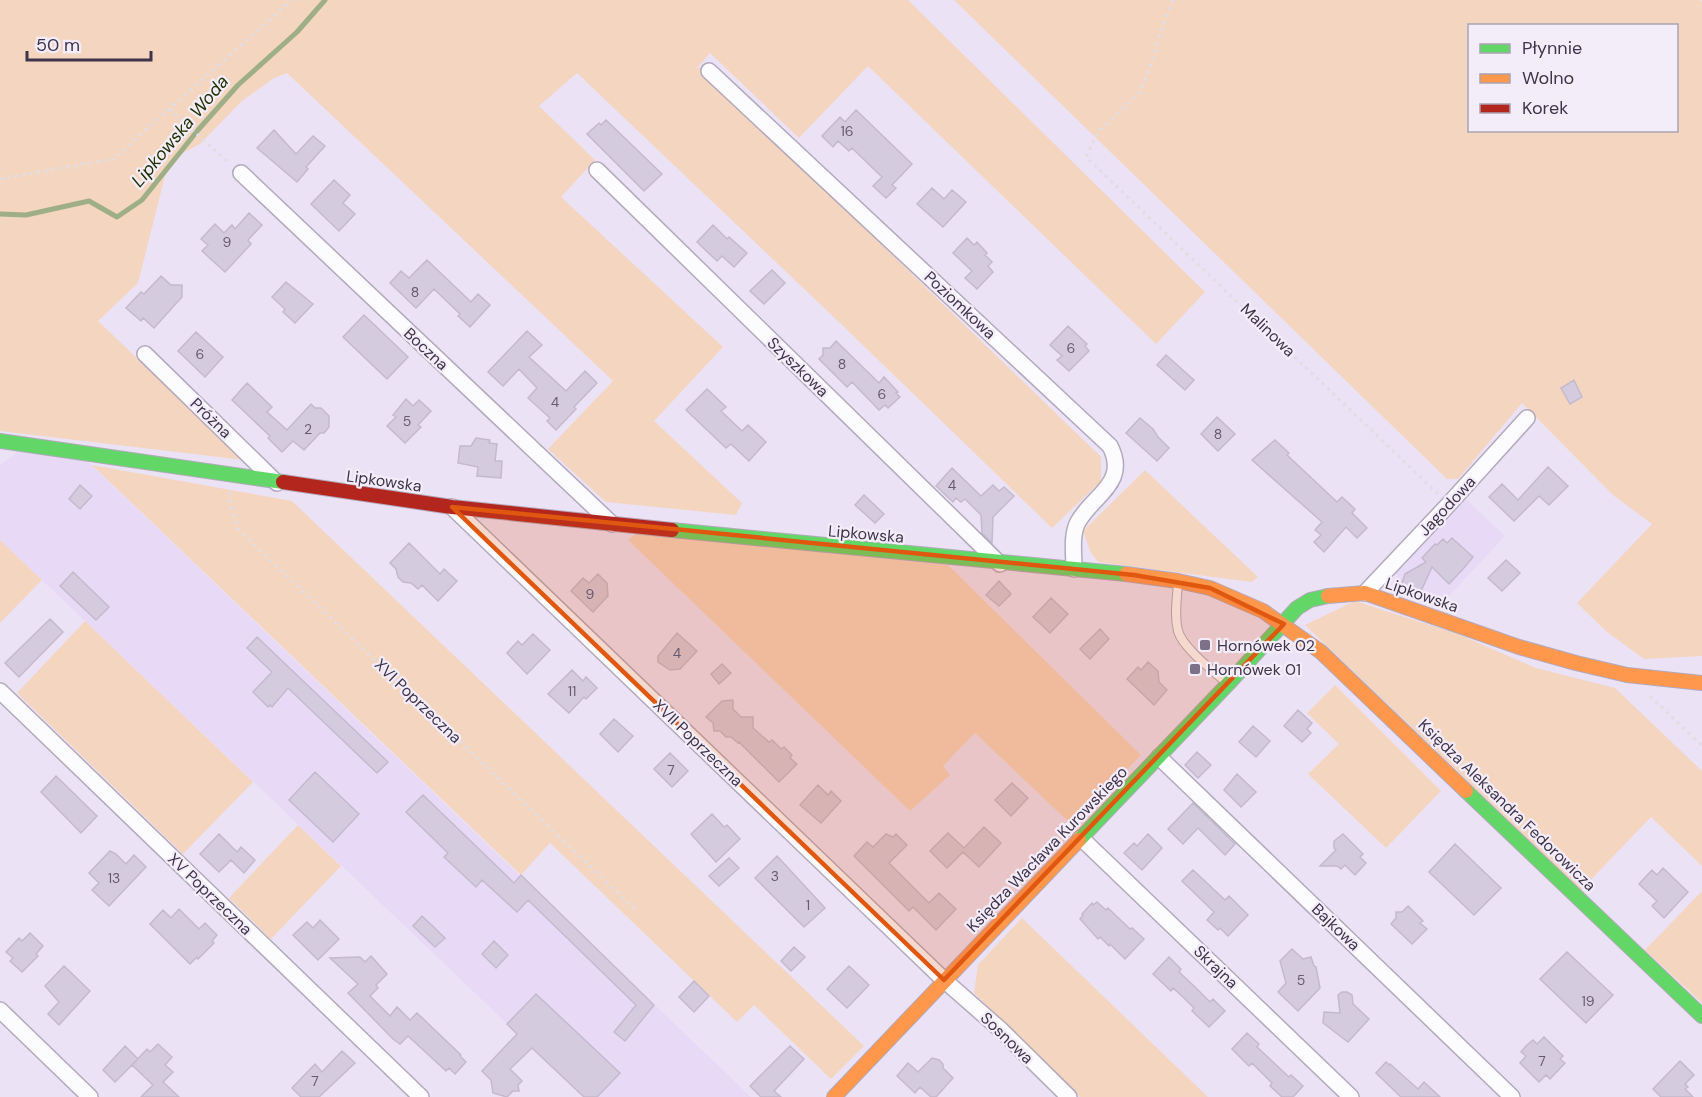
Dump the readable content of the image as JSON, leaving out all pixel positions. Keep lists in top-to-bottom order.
{
  "streets": {
    "street": [
      "Poziomkowa",
      "Boczna",
      "Szyszkowa",
      "Próżna",
      "Lipkowska",
      "Jagodowa",
      "XVII Poprzeczna",
      "Księdza Aleksandra Fedorowicza",
      "Księdza Wacława Kurowskiego",
      "XV Poprzeczna",
      "Bajkowa",
      "Skrajna",
      "Sosnowa"
    ],
    "path": ["Malinowa", "XVI Poprzeczna"]
  },
  "crossings": [
    ["Poziomkowa", "Lipkowska"],
    ["Malinowa", "Jagodowa"],
    ["Boczna", "Lipkowska"],
    ["Szyszkowa", "Lipkowska"],
    ["Próżna", "Lipkowska"],
    ["Lipkowska", "Jagodowa"],
    ["Lipkowska", "XVI Poprzeczna"],
    ["Lipkowska", "XVII Poprzeczna"],
    ["Lipkowska", "Księdza Aleksandra Fedorowicza"],
    ["Lipkowska", "Księdza Wacława Kurowskiego"],
    ["XVII Poprzeczna", "Księdza Wacława Kurowskiego"],
    ["XVII Poprzeczna", "Sosnowa"],
    ["Księdza Aleksandra Fedorowicza", "Księdza Wacława Kurowskiego"],
    ["Księdza Wacława Kurowskiego", "Bajkowa"],
    ["Księdza Wacława Kurowskiego", "Skrajna"],
    ["Księdza Wacława Kurowskiego", "Sosnowa"]
  ],
  "water": ["Lipkowska Woda"],
  "places": {
    "transit": ["Hornówek 02", "Hornówek 01"]
  },
  "house_numbers": [
    "16",
    "9",
    "8",
    "6",
    "6",
    "8",
    "6",
    "4",
    "5",
    "2",
    "8",
    "4",
    "9",
    "4",
    "11",
    "7",
    "3",
    "13",
    "1",
    "5",
    "19",
    "7",
    "7"
  ],
  "legend": ["Płynnie", "Wolno", "Korek"],
  "scale_bar": "50 m"
}
